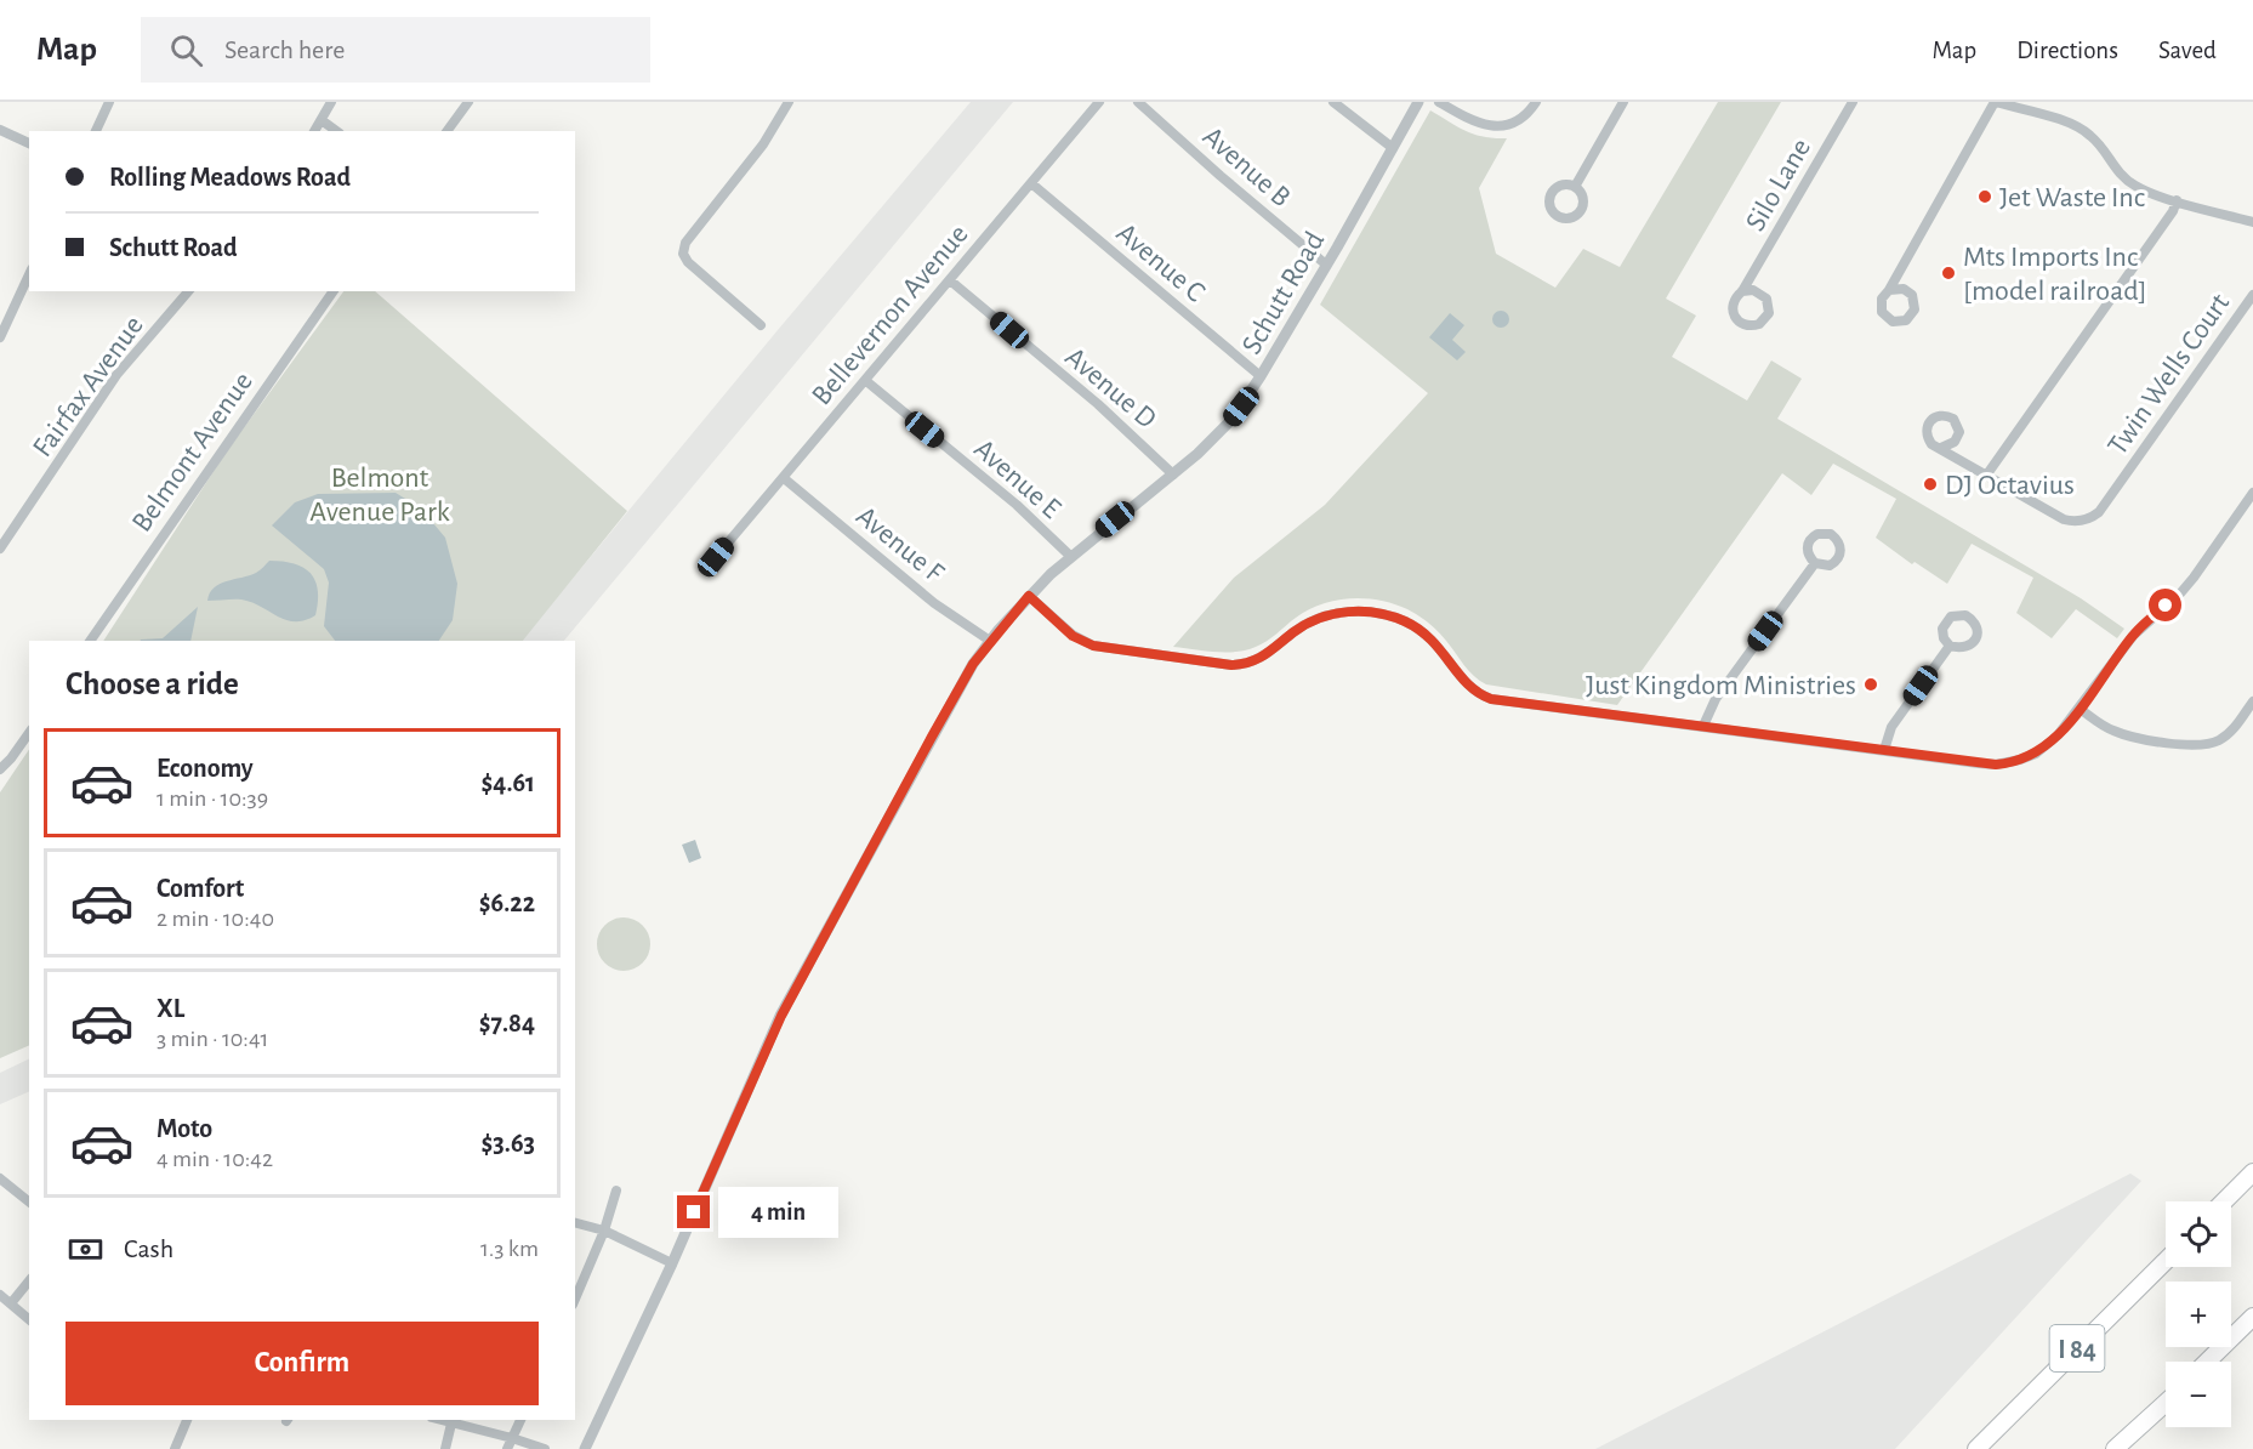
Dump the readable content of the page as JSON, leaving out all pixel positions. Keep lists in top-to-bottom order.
{
  "streets": {
    "highway": ["I 84"],
    "street": [
      "Avenue B",
      "Silo Lane",
      "Avenue C",
      "Schutt Road",
      "Bellevernon Avenue",
      "Twin Wells Court",
      "Fairfax Avenue",
      "Avenue D",
      "Belmont Avenue",
      "Avenue E",
      "Avenue F"
    ]
  },
  "crossings": [
    ["Avenue B", "Schutt Road"],
    ["Avenue C", "Schutt Road"],
    ["Avenue C", "Bellevernon Avenue"],
    ["Schutt Road", "Avenue D"],
    ["Schutt Road", "Avenue E"],
    ["Schutt Road", "Avenue F"],
    ["Bellevernon Avenue", "Avenue D"],
    ["Bellevernon Avenue", "Avenue E"],
    ["Bellevernon Avenue", "Avenue F"]
  ],
  "parks": ["Belmont Avenue Park"],
  "places": [
    "Jet Waste Inc",
    "Mts Imports Inc [model railroad]",
    "DJ Octavius",
    "Just Kingdom Ministries"
  ],
  "page": {
    "header": "Map",
    "search": "Search here",
    "nav": ["Map", "Directions", "Saved"],
    "banner": ["Rolling Meadows Road", "Schutt Road"],
    "heading": "Choose a ride",
    "list": [
      {
        "name": "Economy",
        "note": "1 min · 10:39",
        "value": "$4.61"
      },
      {
        "name": "Comfort",
        "note": "2 min · 10:40",
        "value": "$6.22"
      },
      {
        "name": "XL",
        "note": "3 min · 10:41",
        "value": "$7.84"
      },
      {
        "name": "Moto",
        "note": "4 min · 10:42",
        "value": "$3.63"
      }
    ],
    "bubble": "4 min",
    "map_buttons": ["+", "−"],
    "pay": ["Cash", "1.3 km"],
    "buttons": "Confirm"
  }
}
